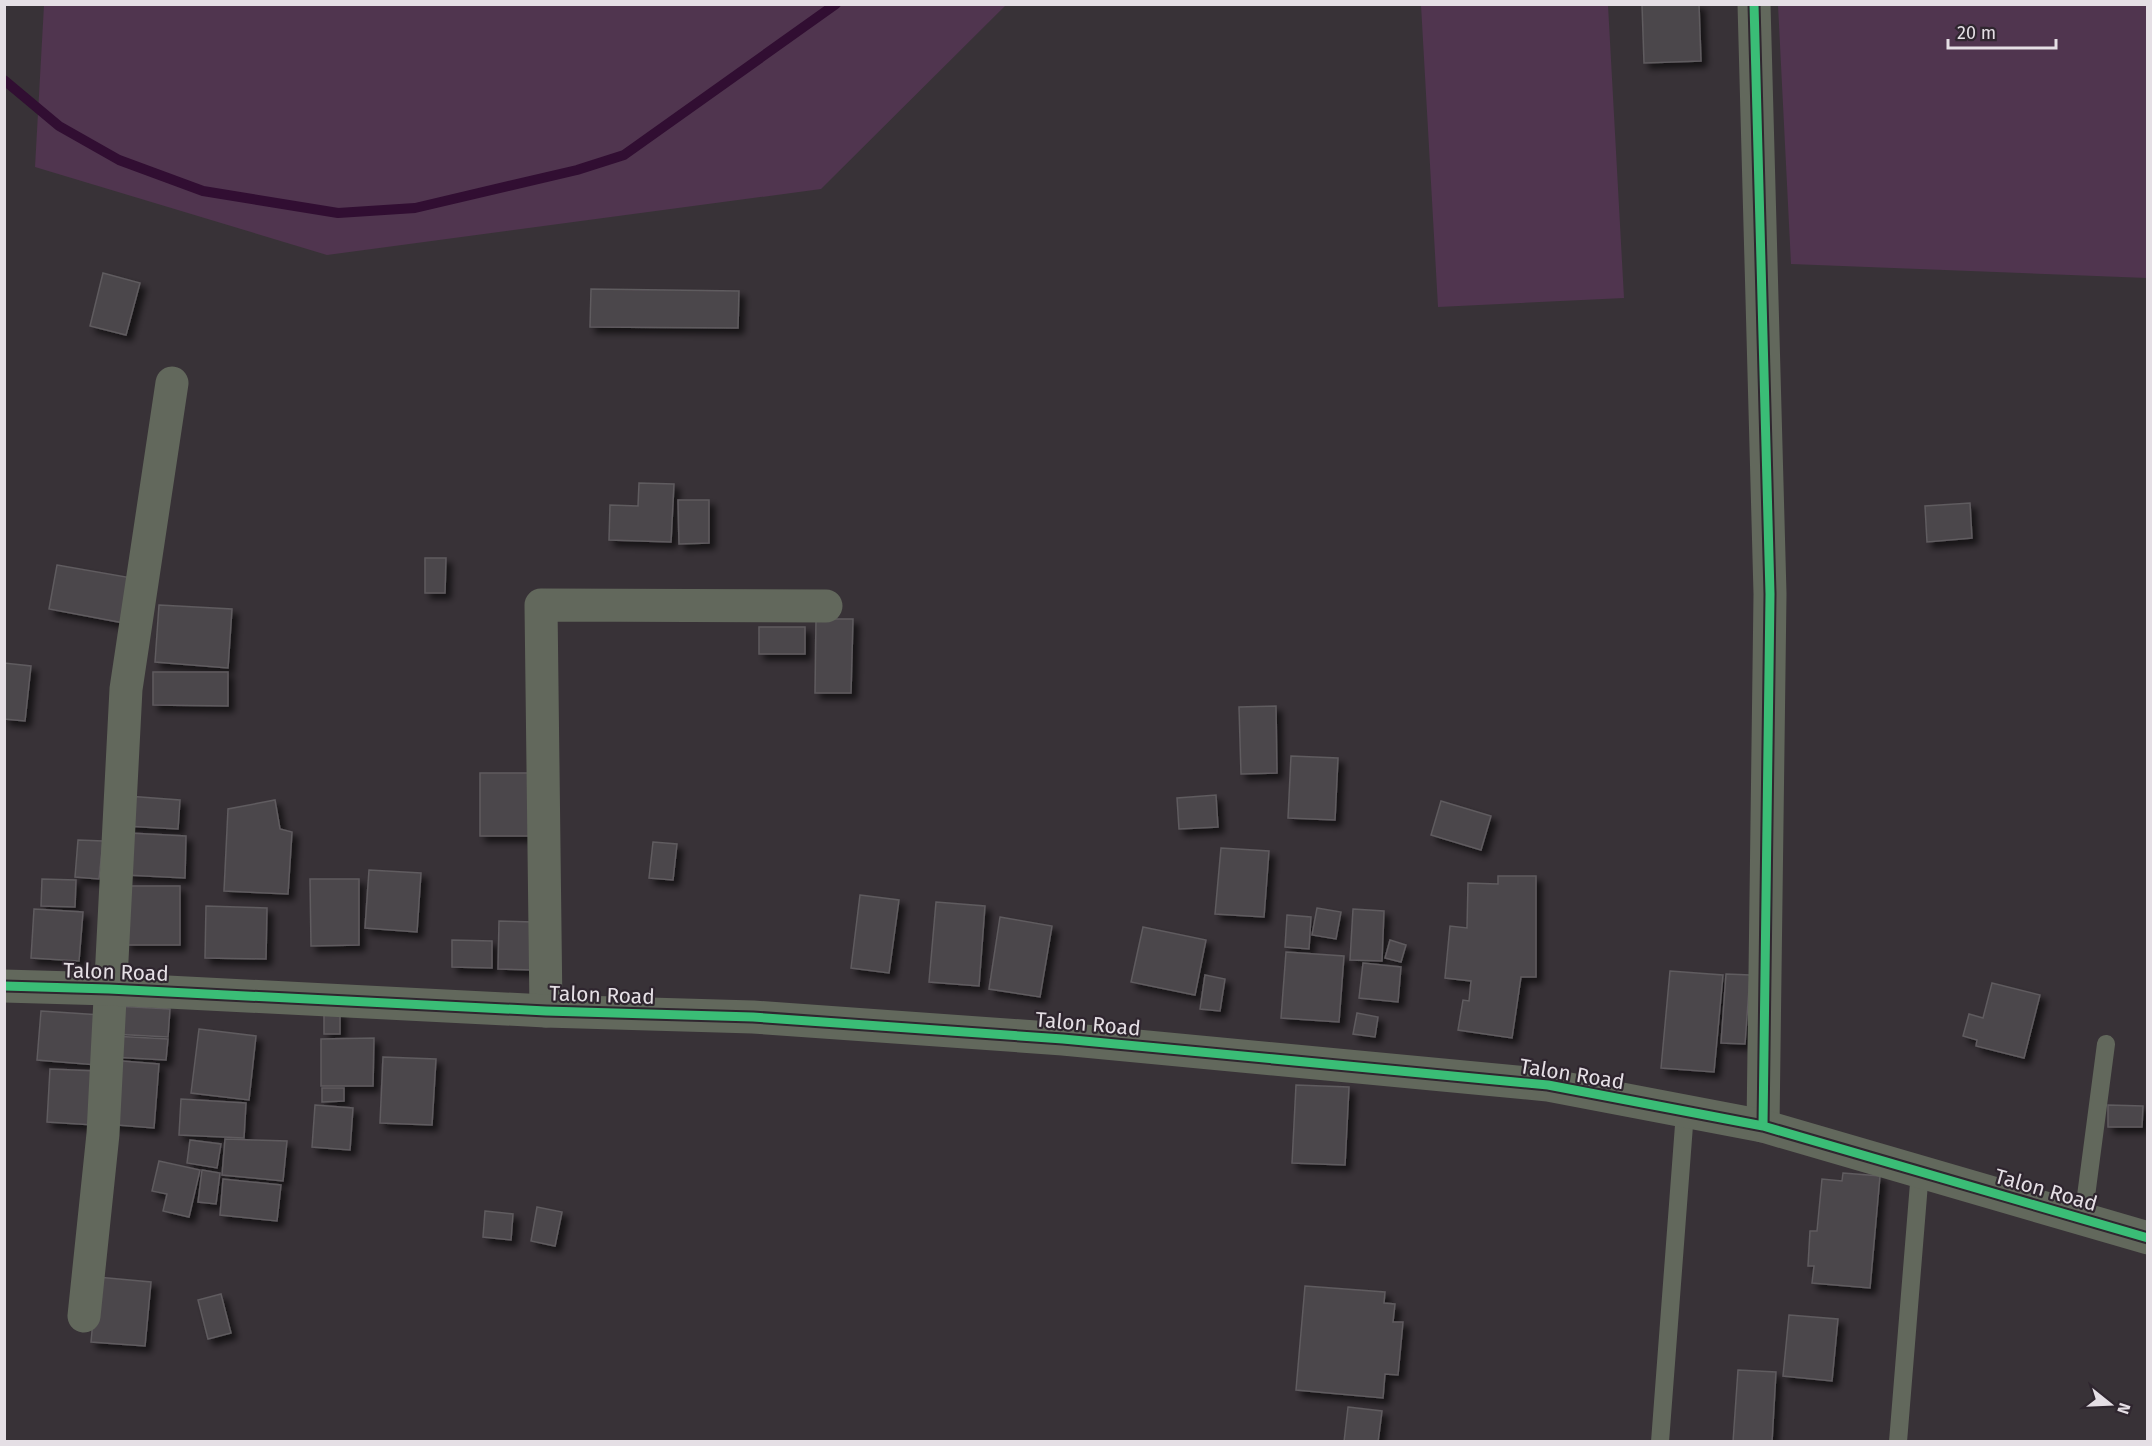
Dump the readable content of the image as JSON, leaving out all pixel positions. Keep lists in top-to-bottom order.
{
  "streets": {
    "street": ["Talon Road"]
  },
  "scale_bar": "20 m",
  "north": "right"
}
